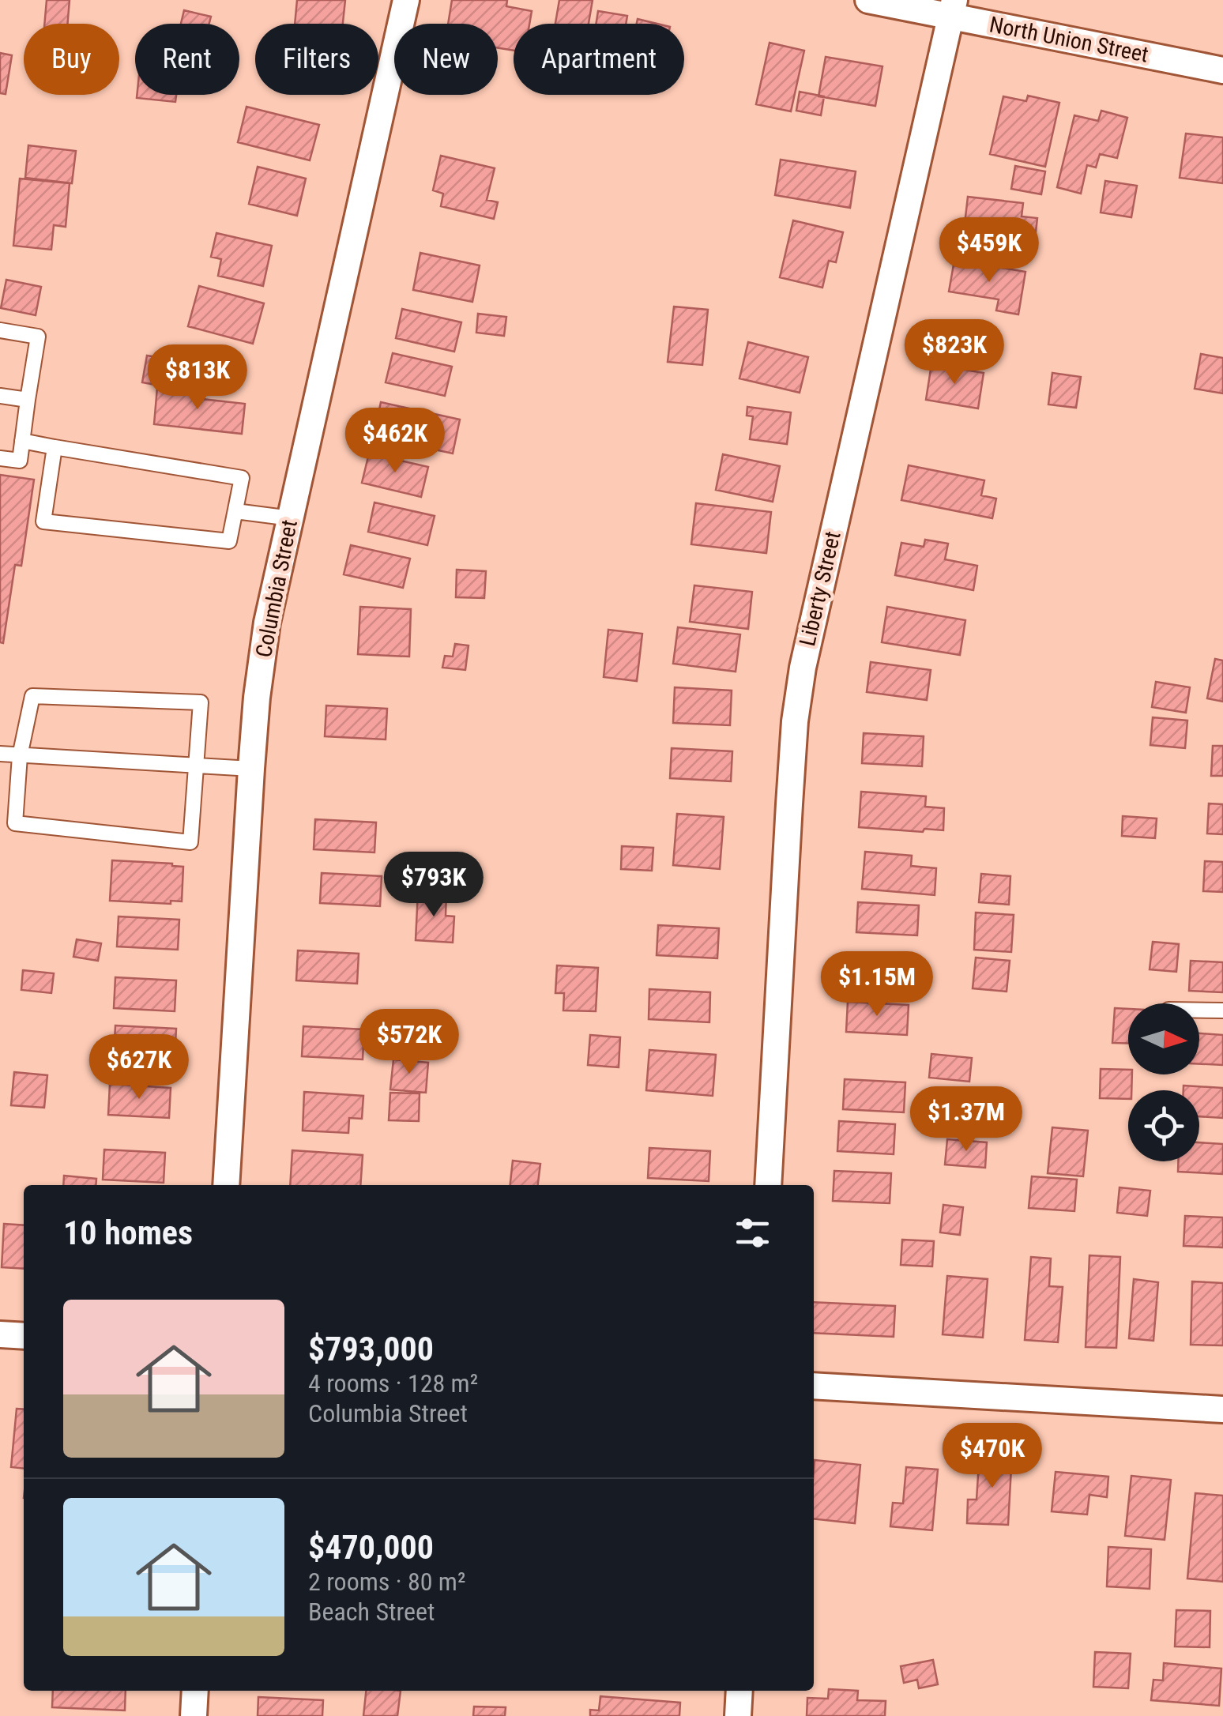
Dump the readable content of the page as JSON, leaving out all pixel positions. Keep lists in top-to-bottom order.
{
  "streets": {
    "street": ["North Union Street", "Columbia Street", "Liberty Street"]
  },
  "crossings": [
    ["North Union Street", "Liberty Street"]
  ],
  "north": "right",
  "page": {
    "chip": [
      "Buy",
      "Rent",
      "Filters",
      "New",
      "Apartment"
    ],
    "price": [
      "$459K",
      "$823K",
      "$813K",
      "$462K",
      "$793K",
      "$1.15M",
      "$572K",
      "$627K",
      "$1.37M",
      "$470K"
    ],
    "heading": "10 homes",
    "list": [
      {
        "name": "$793,000",
        "note": "4 rooms · 128 m² · Columbia Street"
      },
      {
        "name": "$470,000",
        "note": "2 rooms · 80 m² · Beach Street"
      }
    ]
  }
}
